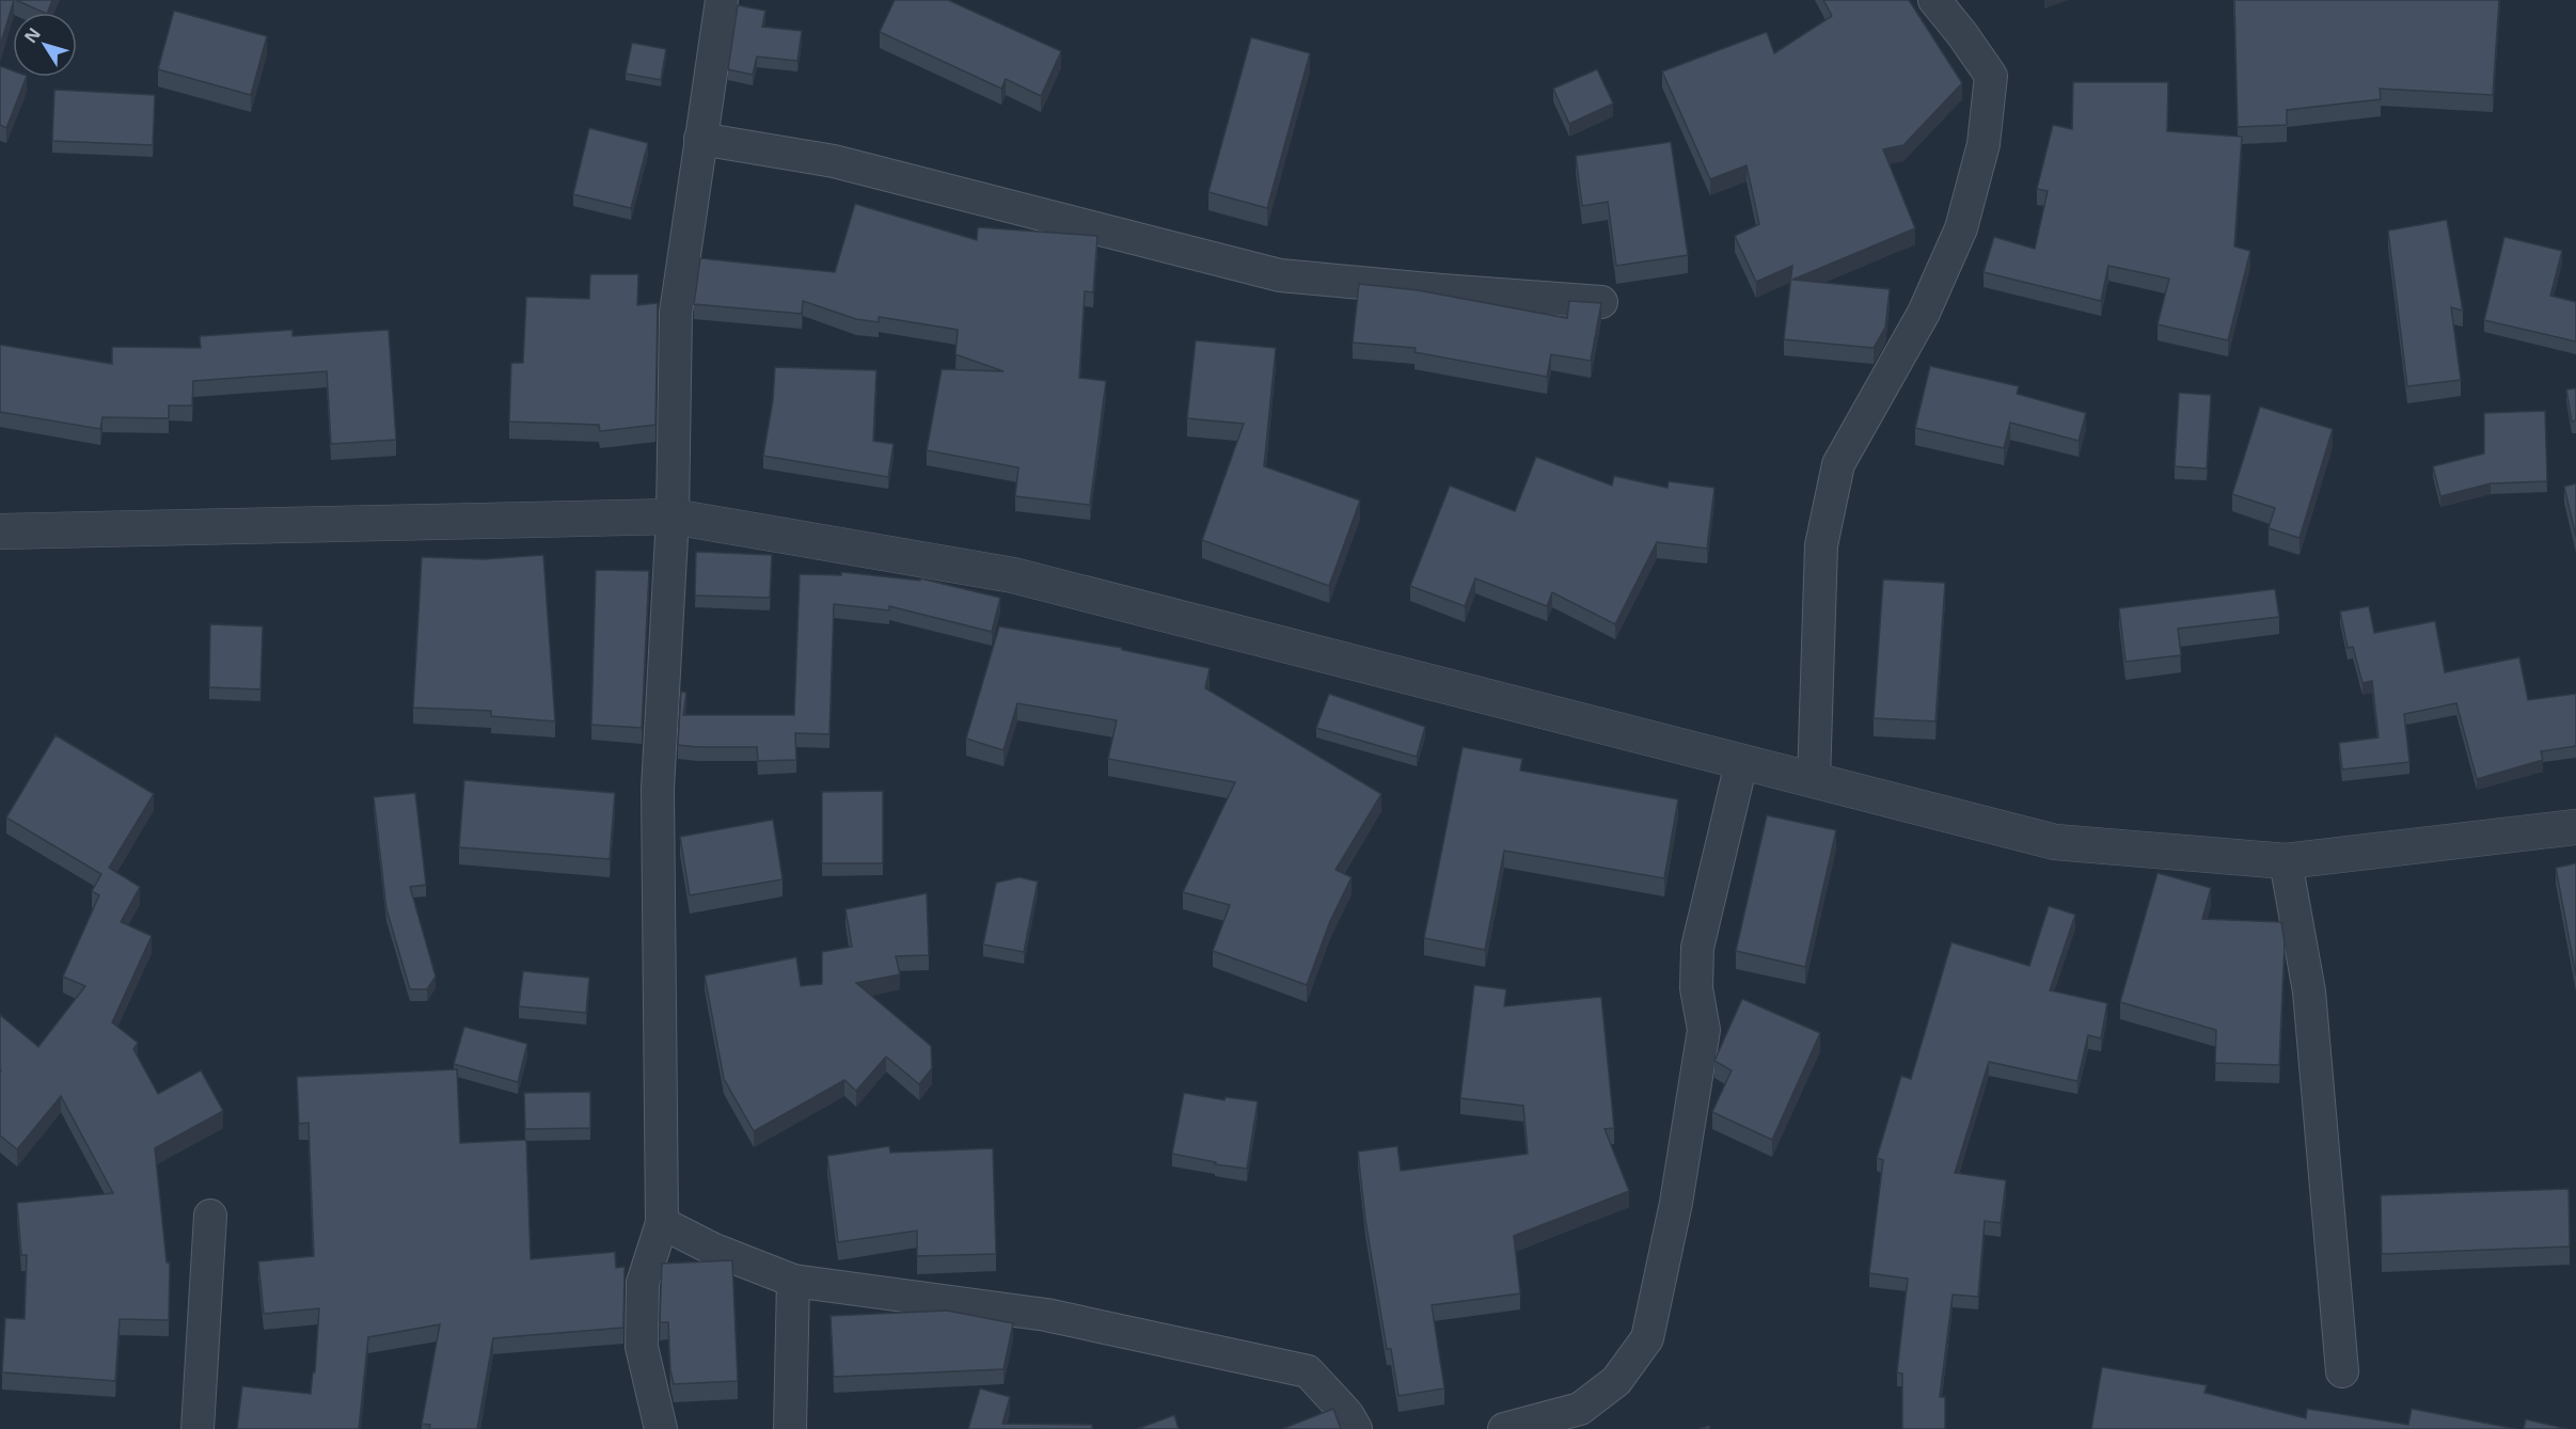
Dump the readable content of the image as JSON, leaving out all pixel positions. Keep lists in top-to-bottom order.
{
  "north": "top left"
}
